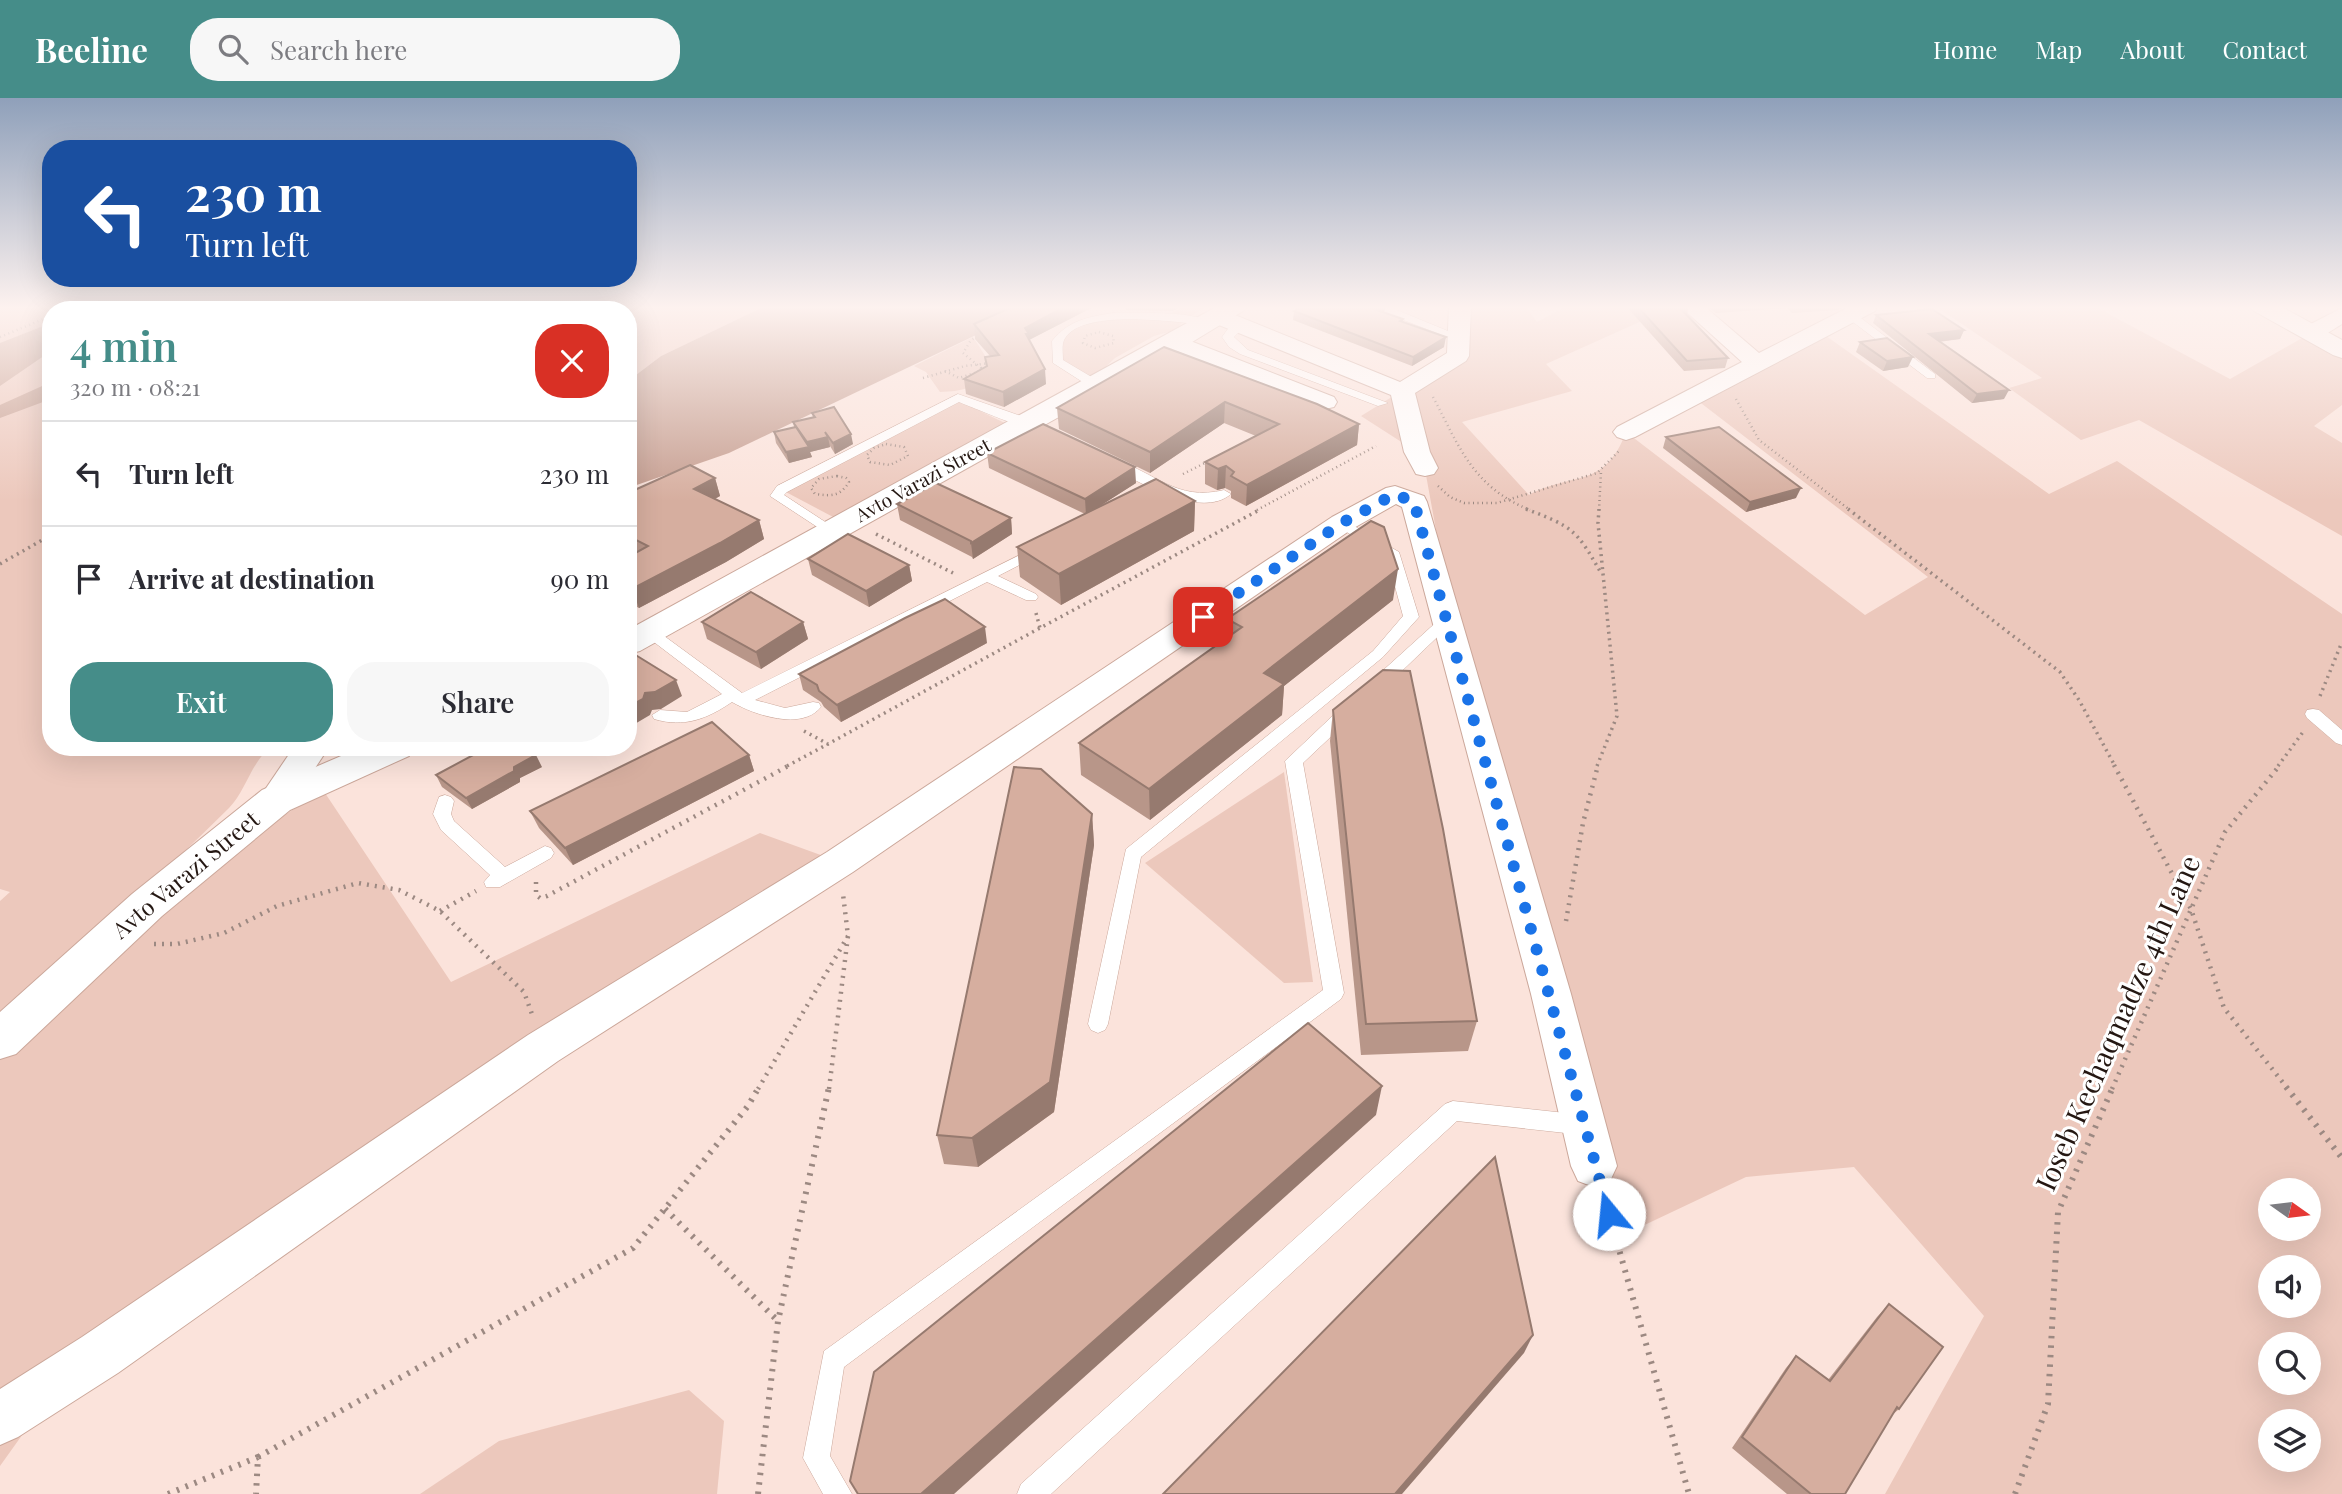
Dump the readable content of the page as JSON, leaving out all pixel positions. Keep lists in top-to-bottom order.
{
  "streets": {
    "street": ["Avto Varazi Street"],
    "path": ["Ioseb Kechaqmadze 4th Lane"]
  },
  "north": "right",
  "page": {
    "header": "Beeline",
    "search": "Search here",
    "nav": [
      "Home",
      "Map",
      "About",
      "Contact"
    ],
    "turn": ["230 m", "Turn left"],
    "heading": ["4 min", "320 m · 08:21"],
    "list": [
      {
        "name": "Turn left",
        "value": "230 m"
      },
      {
        "name": "Arrive at destination",
        "value": "90 m"
      }
    ],
    "buttons": ["Exit", "Share"]
  }
}
